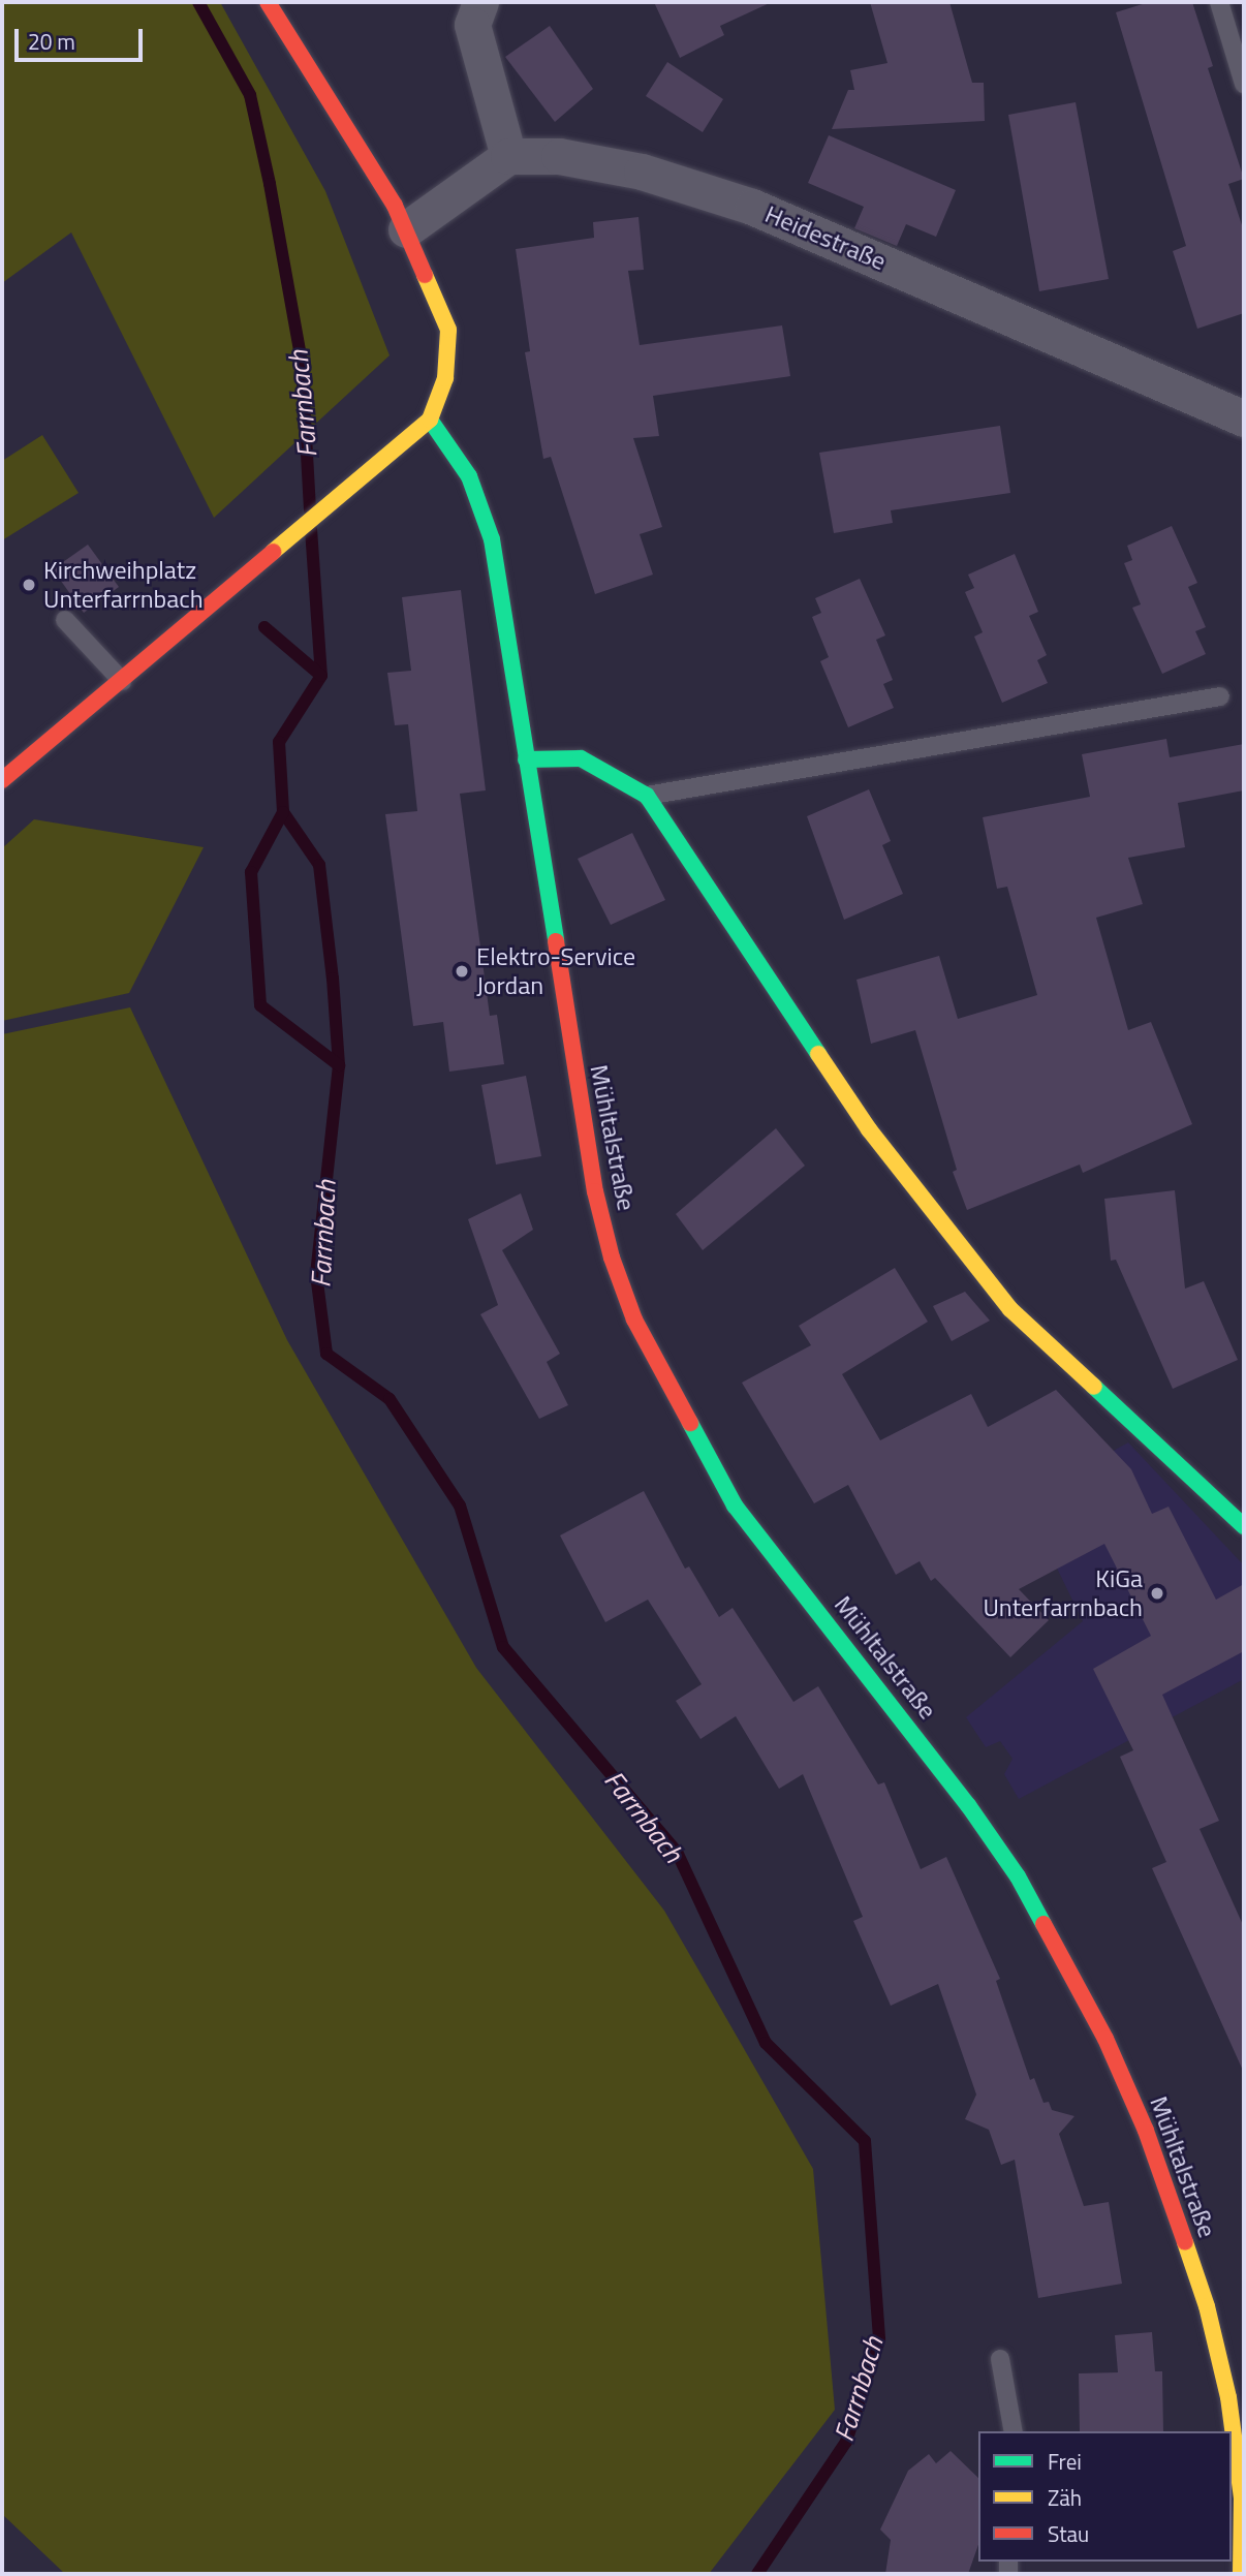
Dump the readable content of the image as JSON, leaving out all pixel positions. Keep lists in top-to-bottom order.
{
  "streets": {
    "street": ["Heidestraße", "Mühltalstraße"]
  },
  "water": ["Farrnbach"],
  "places": ["Kirchweihplatz Unterfarrnbach", "Elektro-Service Jordan", "KiGa Unterfarrnbach"],
  "legend": ["Frei", "Zäh", "Stau"],
  "scale_bar": "20 m"
}
